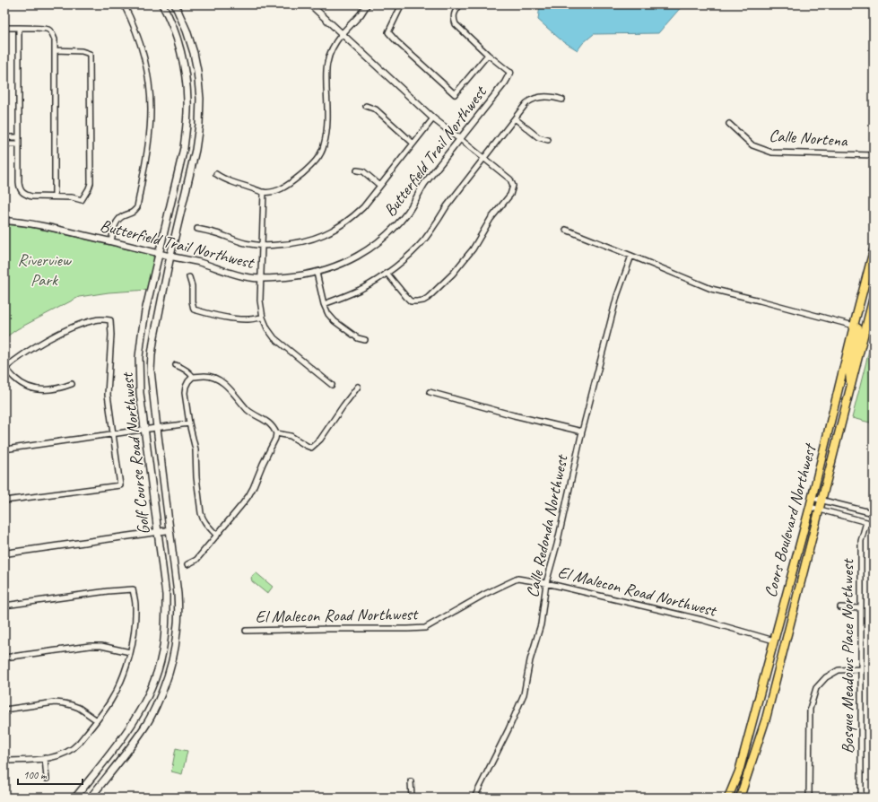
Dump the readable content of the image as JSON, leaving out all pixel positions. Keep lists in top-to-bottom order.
{
  "streets": {
    "main road": ["Golf Course Road Northwest", "Coors Boulevard Northwest"],
    "street": [
      "Calle Nortena",
      "Butterfield Trail Northwest",
      "Calle Redonda Northwest",
      "El Malecon Road Northwest",
      "Bosque Meadows Place Northwest"
    ]
  },
  "crossings": [
    ["Butterfield Trail Northwest", "Golf Course Road Northwest"],
    ["Coors Boulevard Northwest", "El Malecon Road Northwest"],
    ["Calle Redonda Northwest", "El Malecon Road Northwest"]
  ],
  "parks": ["Riverview Park"],
  "scale_bar": "100 m"
}
